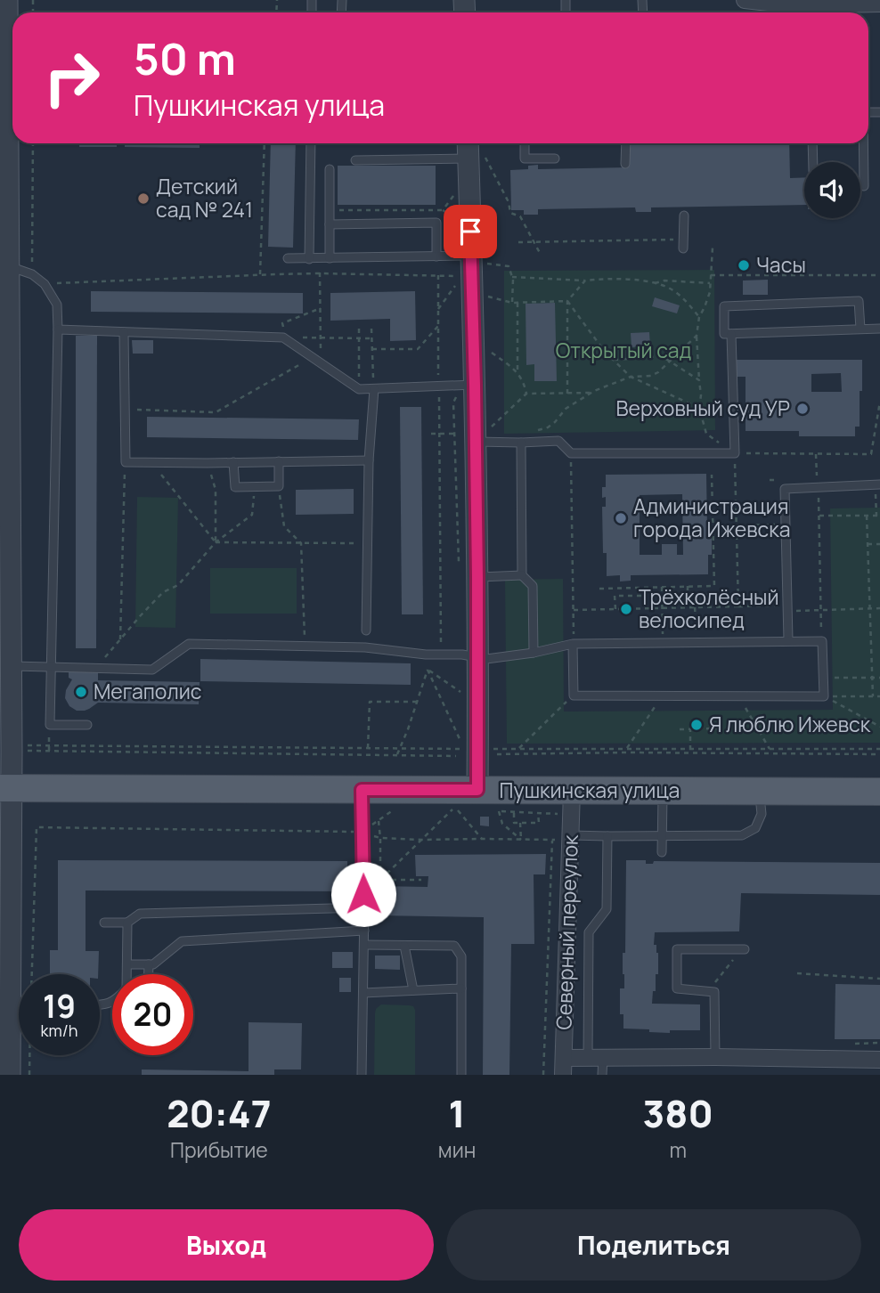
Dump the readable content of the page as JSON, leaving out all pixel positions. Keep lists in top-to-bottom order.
{
  "streets": {
    "main road": ["Пушкинская улица"],
    "street": ["Северный переулок"]
  },
  "crossings": [
    ["Пушкинская улица", "Северный переулок"]
  ],
  "parks": ["Открытый сад"],
  "places": [
    "Детский сад № 241",
    "Часы",
    "Верховный суд УР",
    "Администрация города Ижевска",
    "Трёхколёсный велосипед",
    "Мегаполис",
    "Я люблю Ижевск"
  ],
  "page": {
    "turn": ["50 m", "Пушкинская улица"],
    "speed": "19 km/h",
    "limit": "20",
    "eta": [
      "20:47",
      "Прибытие",
      "1",
      "мин",
      "380",
      "m"
    ],
    "buttons": ["Выход", "Поделиться"]
  }
}
